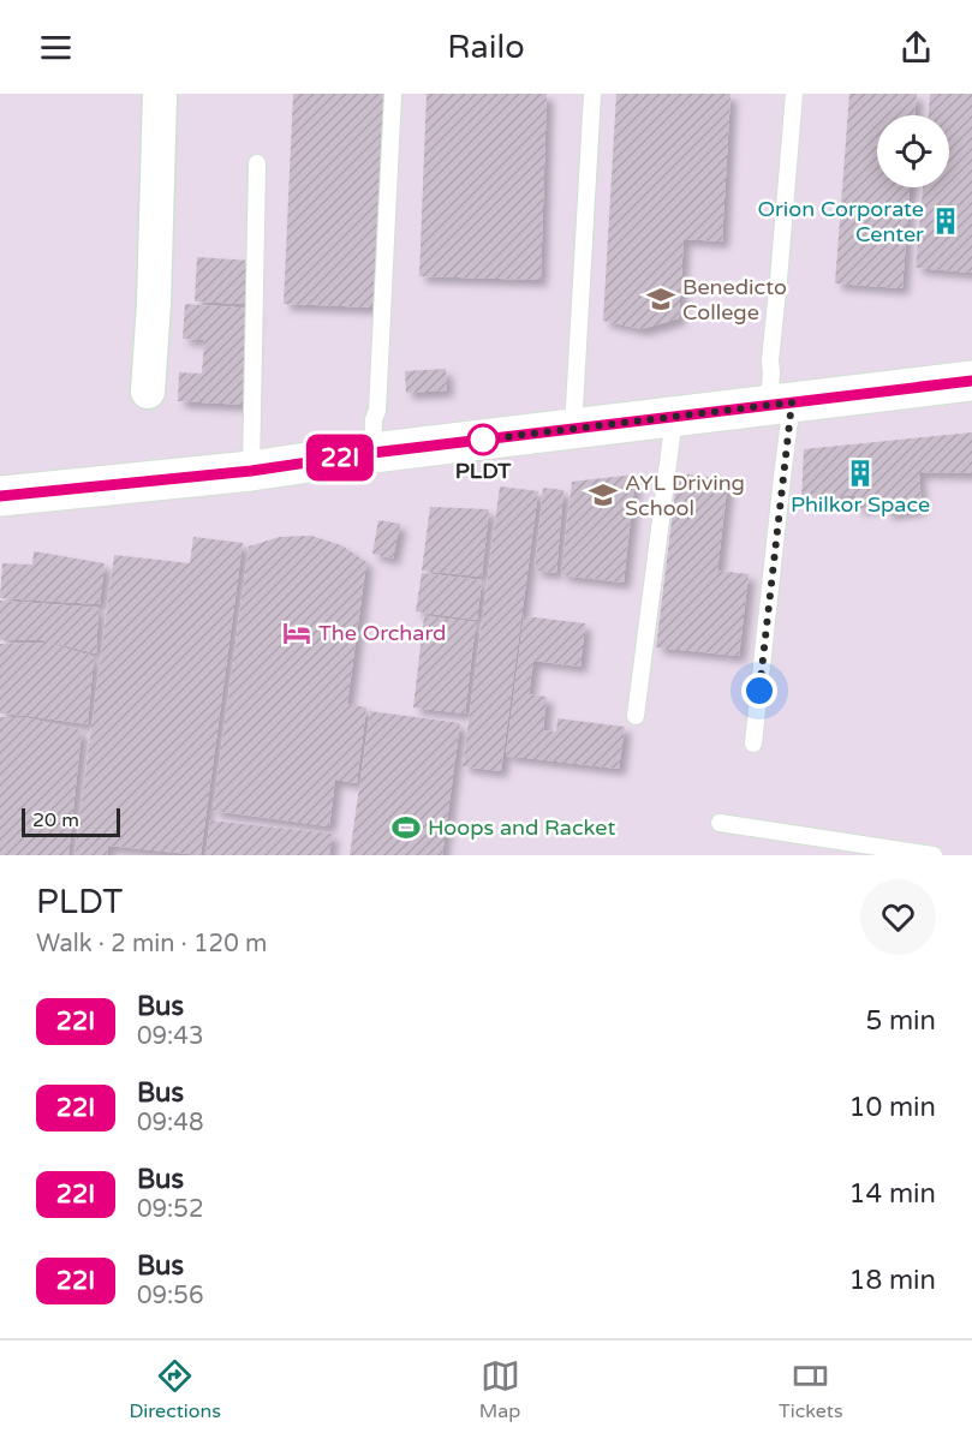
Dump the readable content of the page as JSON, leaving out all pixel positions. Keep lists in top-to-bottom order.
{
  "places": {
    "building": ["Orion Corporate Center", "Philkor Space"],
    "school or university": ["Benedicto College", "AYL Driving School"],
    "other": ["PLDT"],
    "hotel": ["The Orchard"],
    "sports": ["Hoops and Racket"]
  },
  "lines": ["bus line 22I"],
  "scale_bar": "20 m",
  "page": {
    "header": "Railo",
    "on_map": "22I",
    "scale": "20 m",
    "heading": ["PLDT", "Walk · 2 min · 120 m"],
    "list": [
      {
        "mark": "22I",
        "name": "Bus",
        "note": "09:43",
        "value": "5 min"
      },
      {
        "mark": "22I",
        "name": "Bus",
        "note": "09:48",
        "value": "10 min"
      },
      {
        "mark": "22I",
        "name": "Bus",
        "note": "09:52",
        "value": "14 min"
      },
      {
        "mark": "22I",
        "name": "Bus",
        "note": "09:56",
        "value": "18 min"
      }
    ],
    "tabs": ["Directions", "Map", "Tickets"]
  }
}
